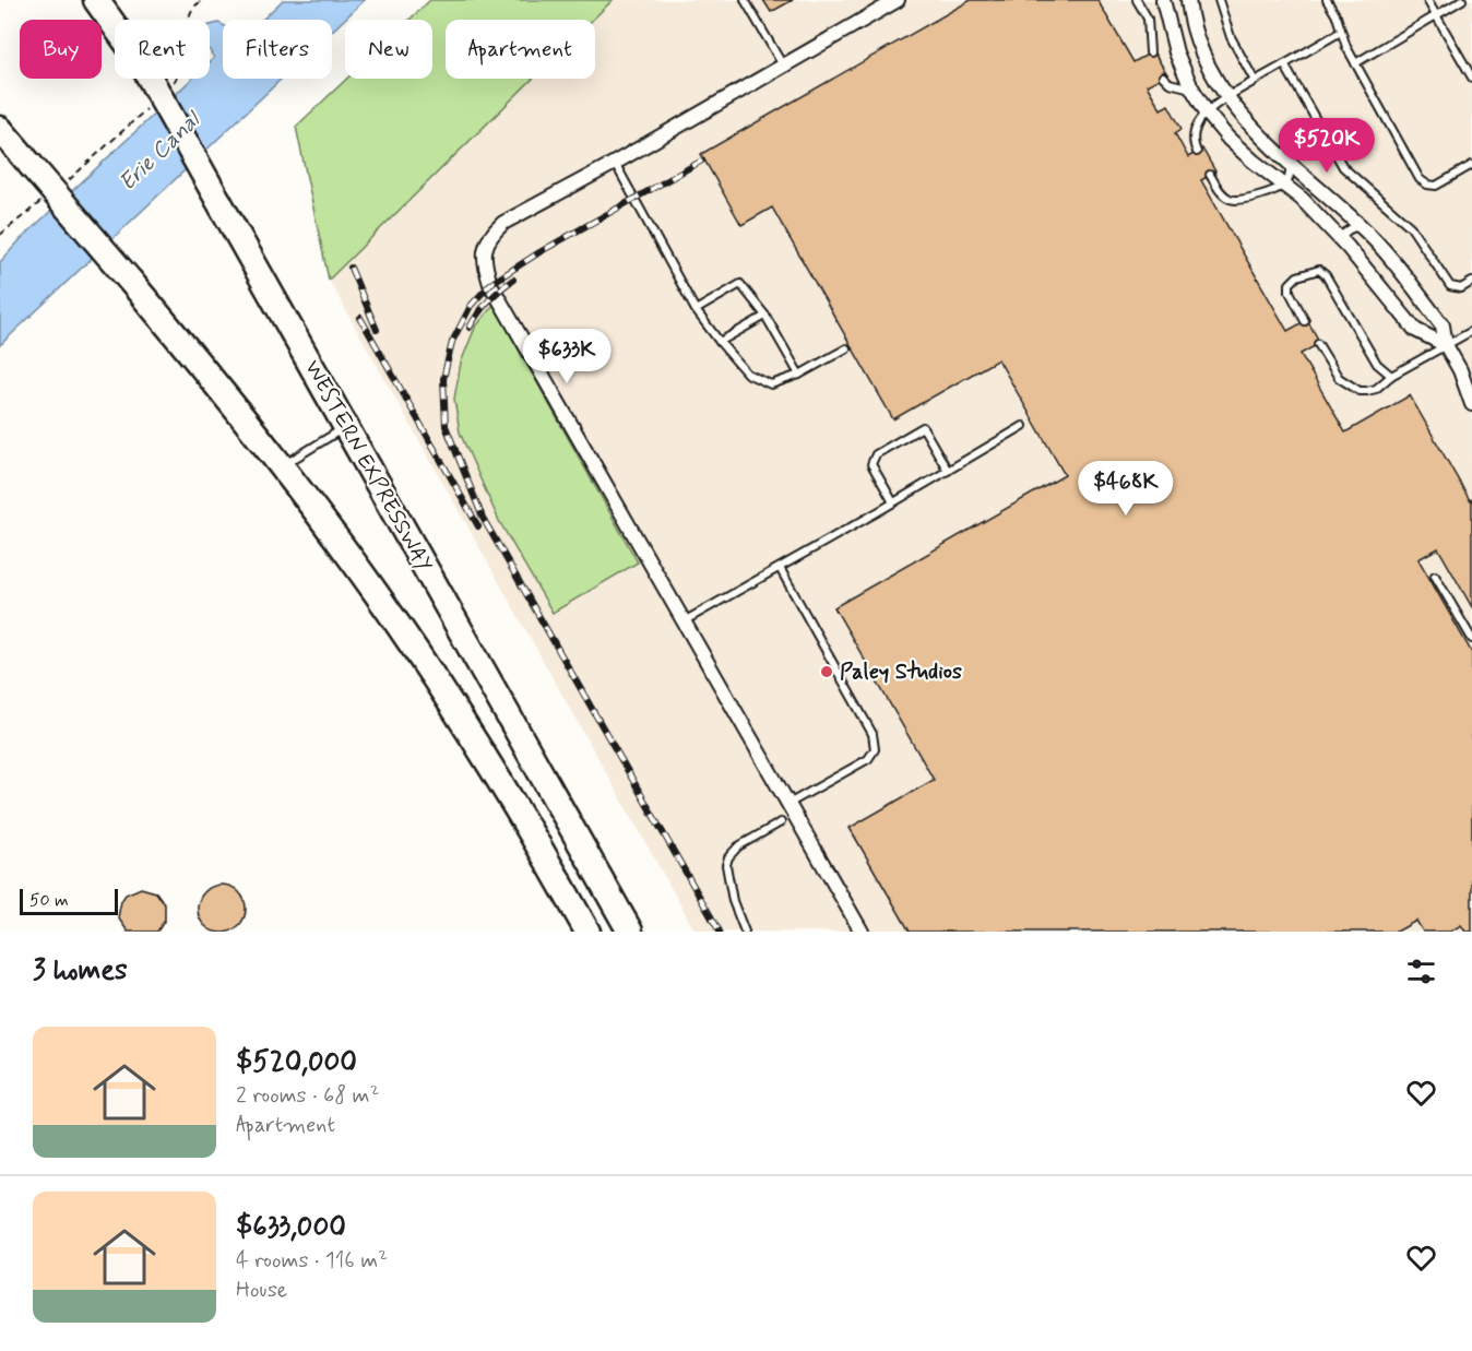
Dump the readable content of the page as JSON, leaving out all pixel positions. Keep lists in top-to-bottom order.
{
  "streets": {
    "highway": ["WESTERN EXPRESSWAY"]
  },
  "water": ["Erie Canal"],
  "places": ["Paley Studios"],
  "scale_bar": "50 m",
  "page": {
    "chip": [
      "Buy",
      "Rent",
      "Filters",
      "New",
      "Apartment"
    ],
    "price": ["$520K", "$633K", "$468K"],
    "scale": "50 m",
    "heading": "3 homes",
    "list": [
      {
        "name": "$520,000",
        "note": "2 rooms · 68 m² · Apartment"
      },
      {
        "name": "$633,000",
        "note": "4 rooms · 116 m² · House"
      }
    ]
  }
}
